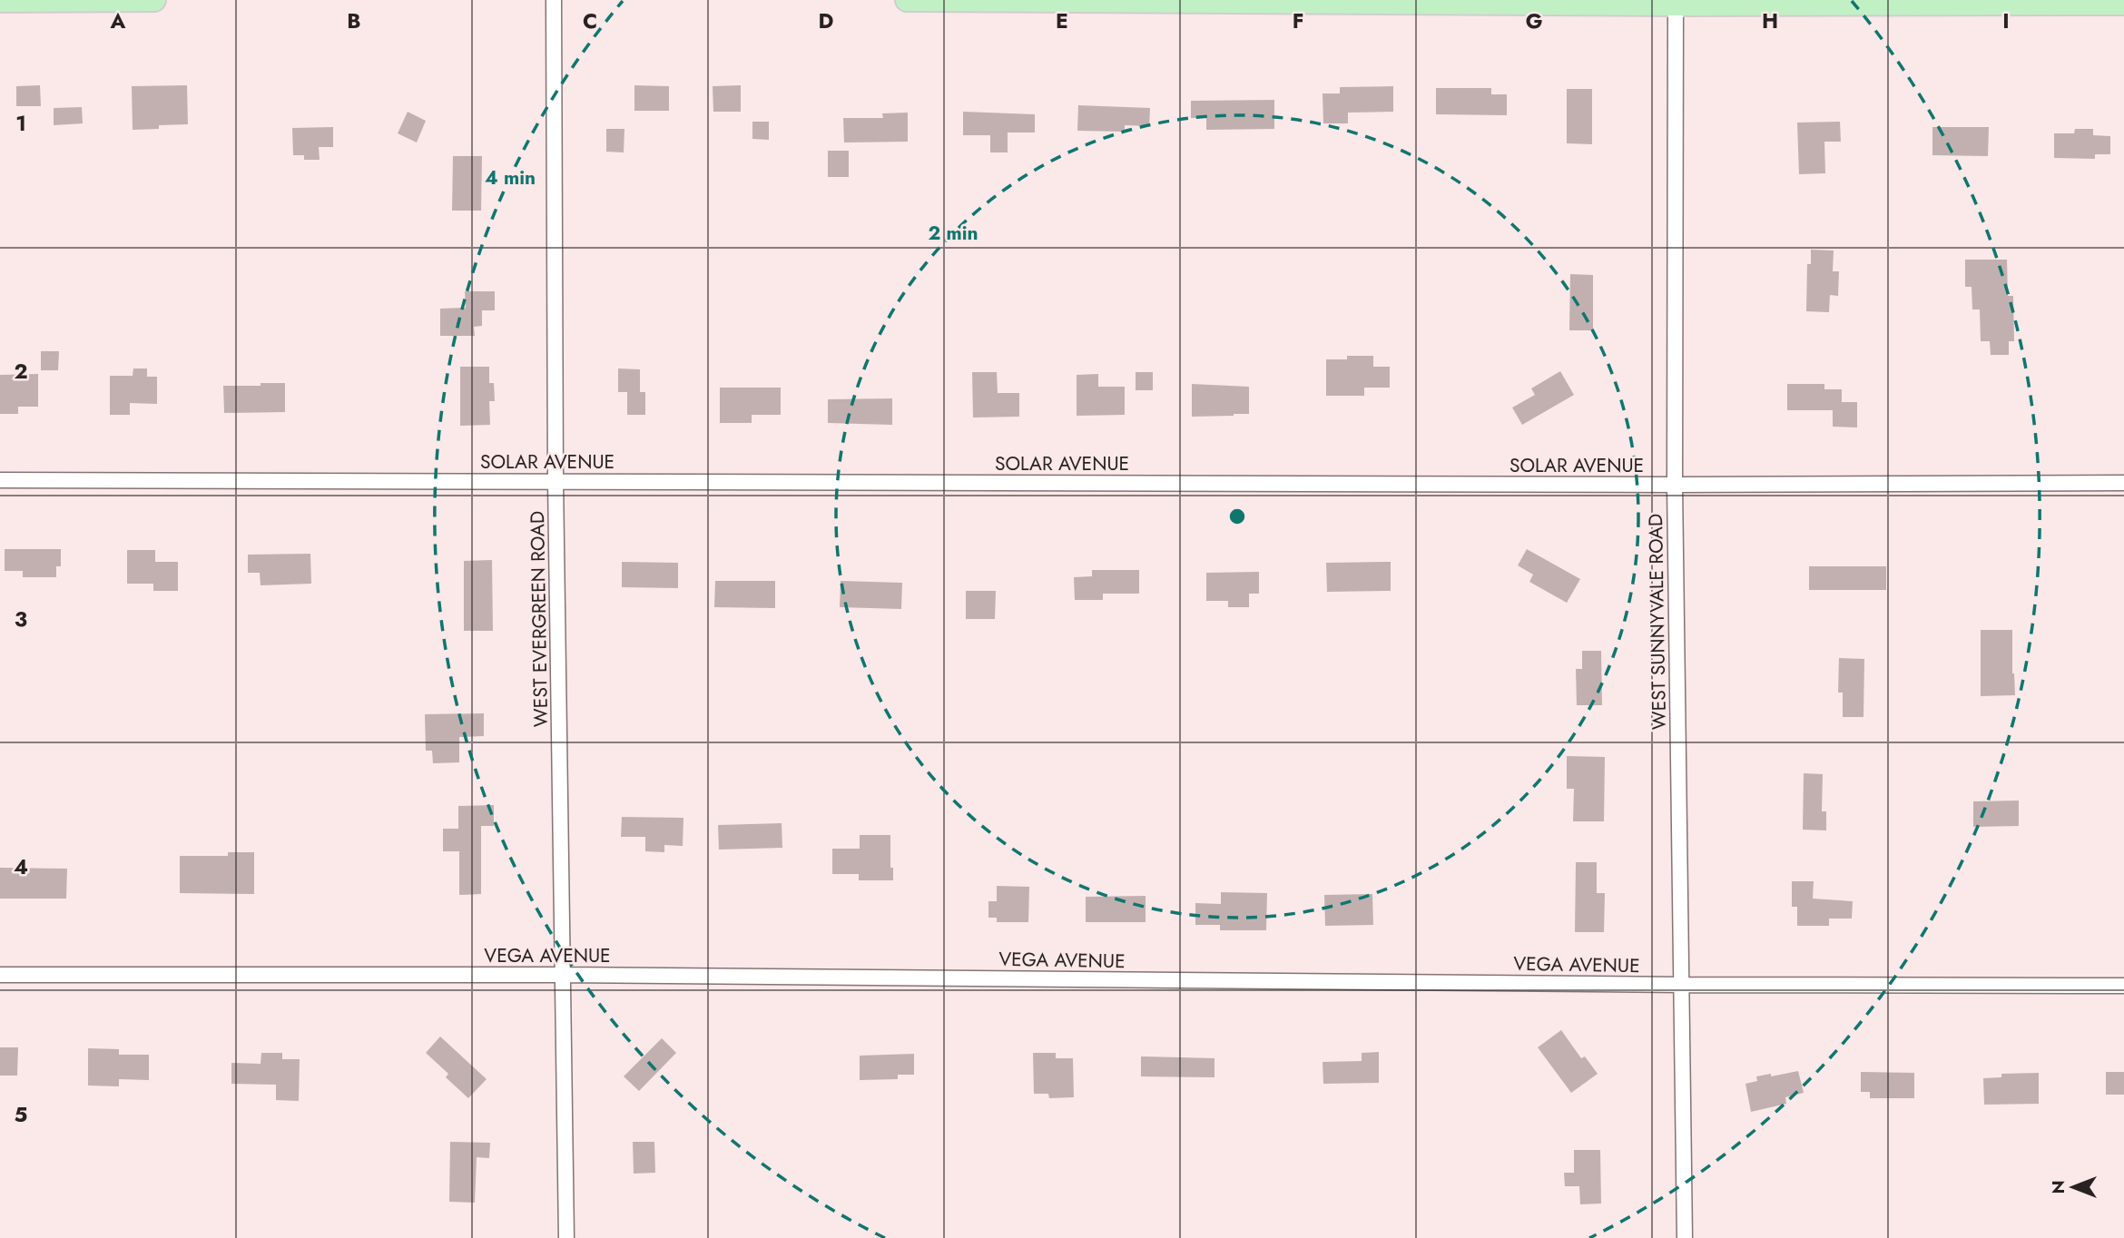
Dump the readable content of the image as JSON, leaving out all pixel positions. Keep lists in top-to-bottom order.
{
  "streets": {
    "street": [
      "SOLAR AVENUE",
      "WEST EVERGREEN ROAD",
      "WEST SUNNYVALE ROAD",
      "VEGA AVENUE"
    ]
  },
  "crossings": [
    ["SOLAR AVENUE", "WEST EVERGREEN ROAD"],
    ["SOLAR AVENUE", "WEST SUNNYVALE ROAD"],
    ["WEST EVERGREEN ROAD", "VEGA AVENUE"],
    ["WEST SUNNYVALE ROAD", "VEGA AVENUE"]
  ],
  "north": "left",
  "grid": {
    "columns": [
      "A",
      "B",
      "C",
      "D",
      "E",
      "F",
      "G",
      "H",
      "I"
    ],
    "rows": [
      "1",
      "2",
      "3",
      "4",
      "5"
    ]
  },
  "rings": ["4 min", "2 min"]
}
